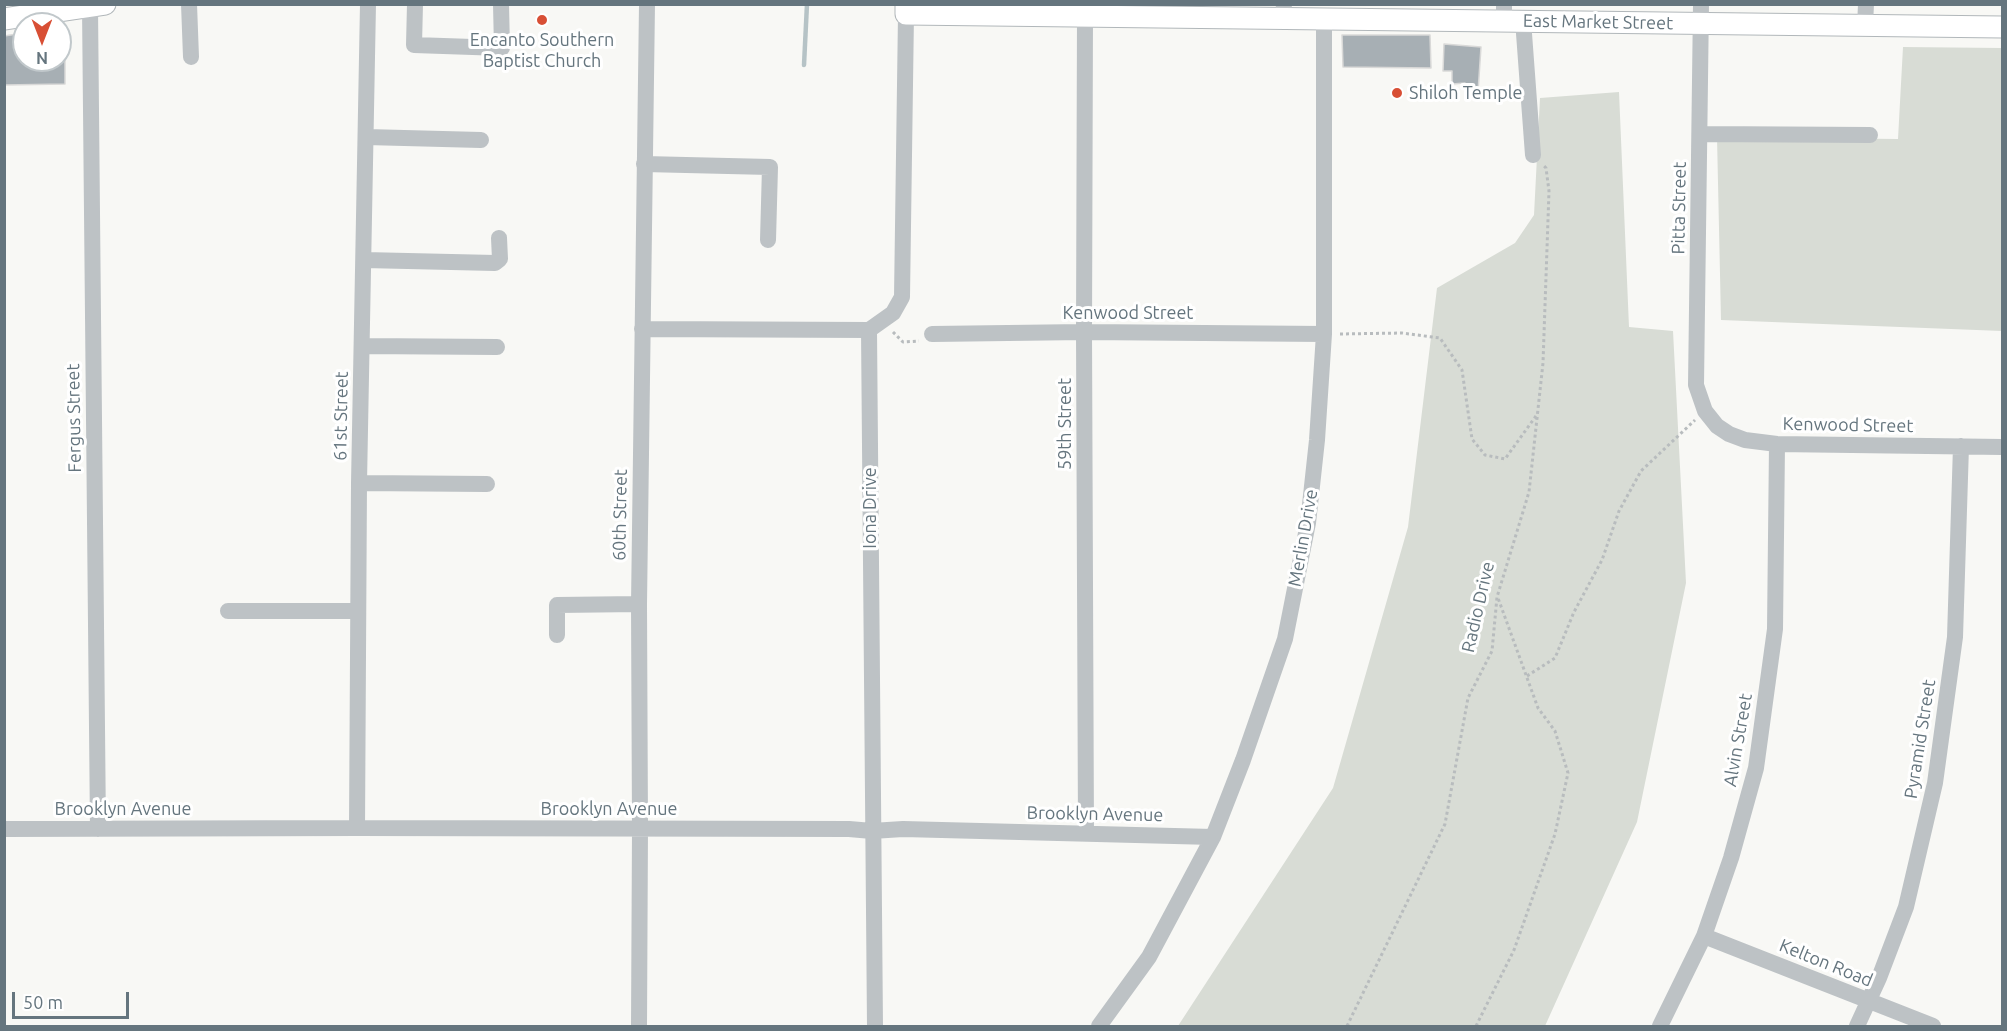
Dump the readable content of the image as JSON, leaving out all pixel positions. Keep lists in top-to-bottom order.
{
  "streets": {
    "main road": ["East Market Street"],
    "street": [
      "Pitta Street",
      "Kenwood Street",
      "61st Street",
      "Fergus Street",
      "59th Street",
      "Iona Drive",
      "60th Street",
      "Merlin Drive",
      "Pyramid Street",
      "Alvin Street",
      "Brooklyn Avenue",
      "Kelton Road"
    ],
    "path": ["Radio Drive"]
  },
  "crossings": [
    ["East Market Street", "Pitta Street"],
    ["East Market Street", "59th Street"],
    ["East Market Street", "Merlin Drive"],
    ["Pitta Street", "Kenwood Street"],
    ["Kenwood Street", "59th Street"],
    ["Kenwood Street", "Merlin Drive"],
    ["Kenwood Street", "Pyramid Street"],
    ["Kenwood Street", "Alvin Street"],
    ["61st Street", "Brooklyn Avenue"],
    ["Fergus Street", "Brooklyn Avenue"],
    ["59th Street", "Brooklyn Avenue"],
    ["Iona Drive", "Brooklyn Avenue"],
    ["60th Street", "Brooklyn Avenue"],
    ["Merlin Drive", "Brooklyn Avenue"],
    ["Pyramid Street", "Kelton Road"],
    ["Alvin Street", "Kelton Road"]
  ],
  "places": ["Encanto Southern Baptist Church", "Shiloh Temple"],
  "scale_bar": "50 m",
  "north": "bottom"
}
